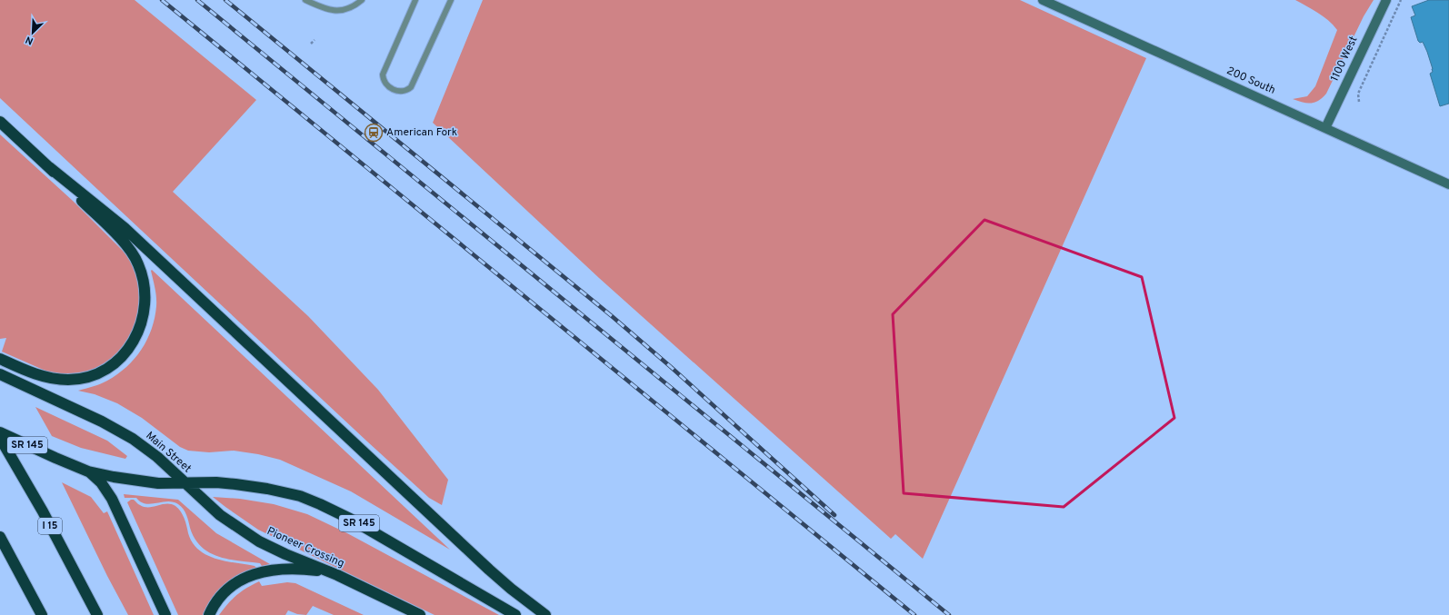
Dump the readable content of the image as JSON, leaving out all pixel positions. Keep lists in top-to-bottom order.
{
  "streets": {
    "highway": [
      "SR 145",
      "Main Street",
      "I 15",
      "Pioneer Crossing"
    ],
    "street": ["1100 West", "200 South"]
  },
  "crossings": [
    ["1100 West", "200 South"],
    ["SR 145", "Main Street"],
    ["SR 145", "Pioneer Crossing"],
    ["Main Street", "Pioneer Crossing"]
  ],
  "places": {
    "station": ["American Fork"]
  },
  "north": "bottom left"
}
